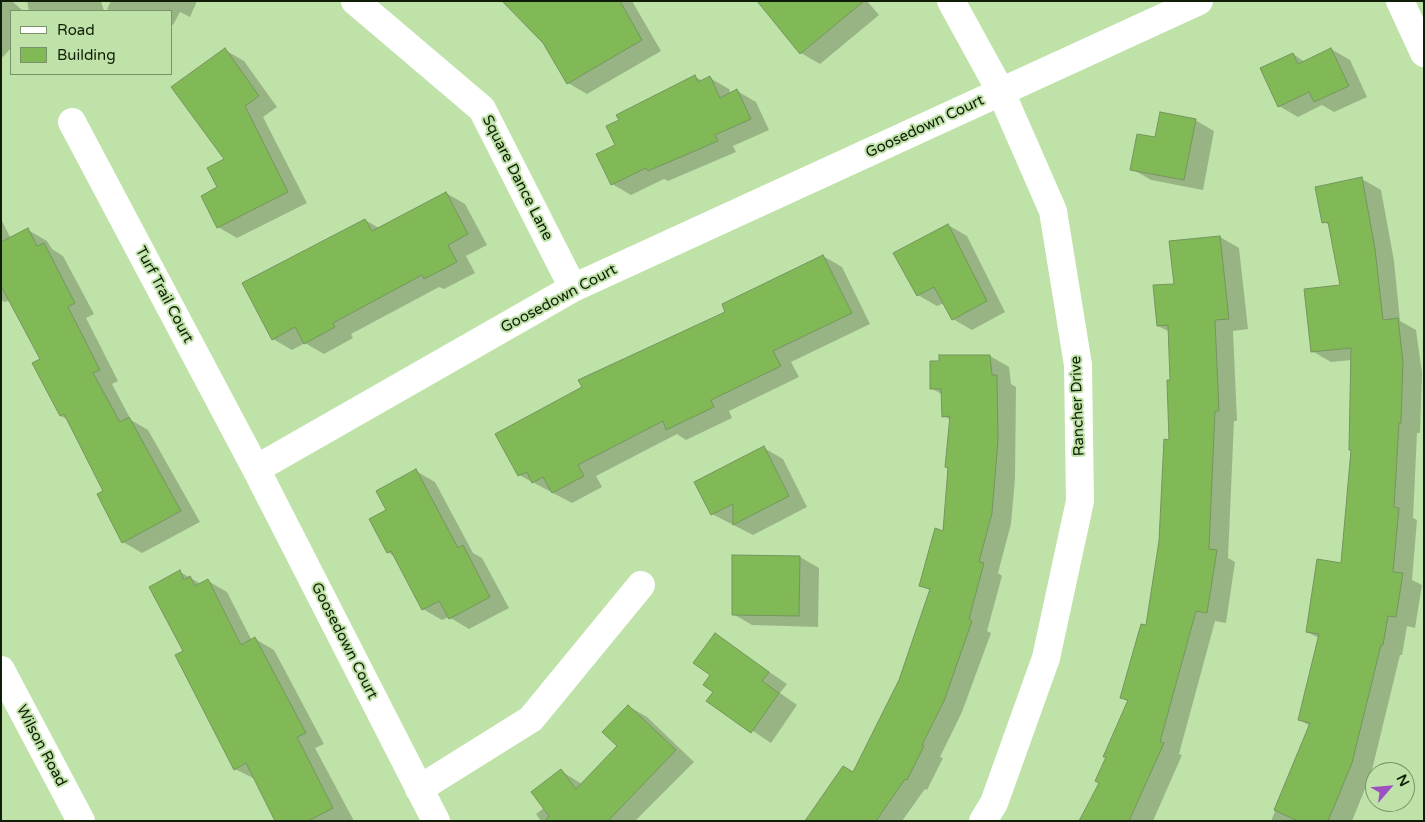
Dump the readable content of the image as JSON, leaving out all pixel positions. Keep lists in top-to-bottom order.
{
  "streets": {
    "street": [
      "Goosedown Court",
      "Square Dance Lane",
      "Turf Trail Court",
      "Rancher Drive",
      "Wilson Road"
    ]
  },
  "crossings": [
    ["Goosedown Court", "Square Dance Lane"],
    ["Goosedown Court", "Turf Trail Court"],
    ["Goosedown Court", "Rancher Drive"]
  ],
  "legend": ["Road", "Building"],
  "north": "top right"
}
